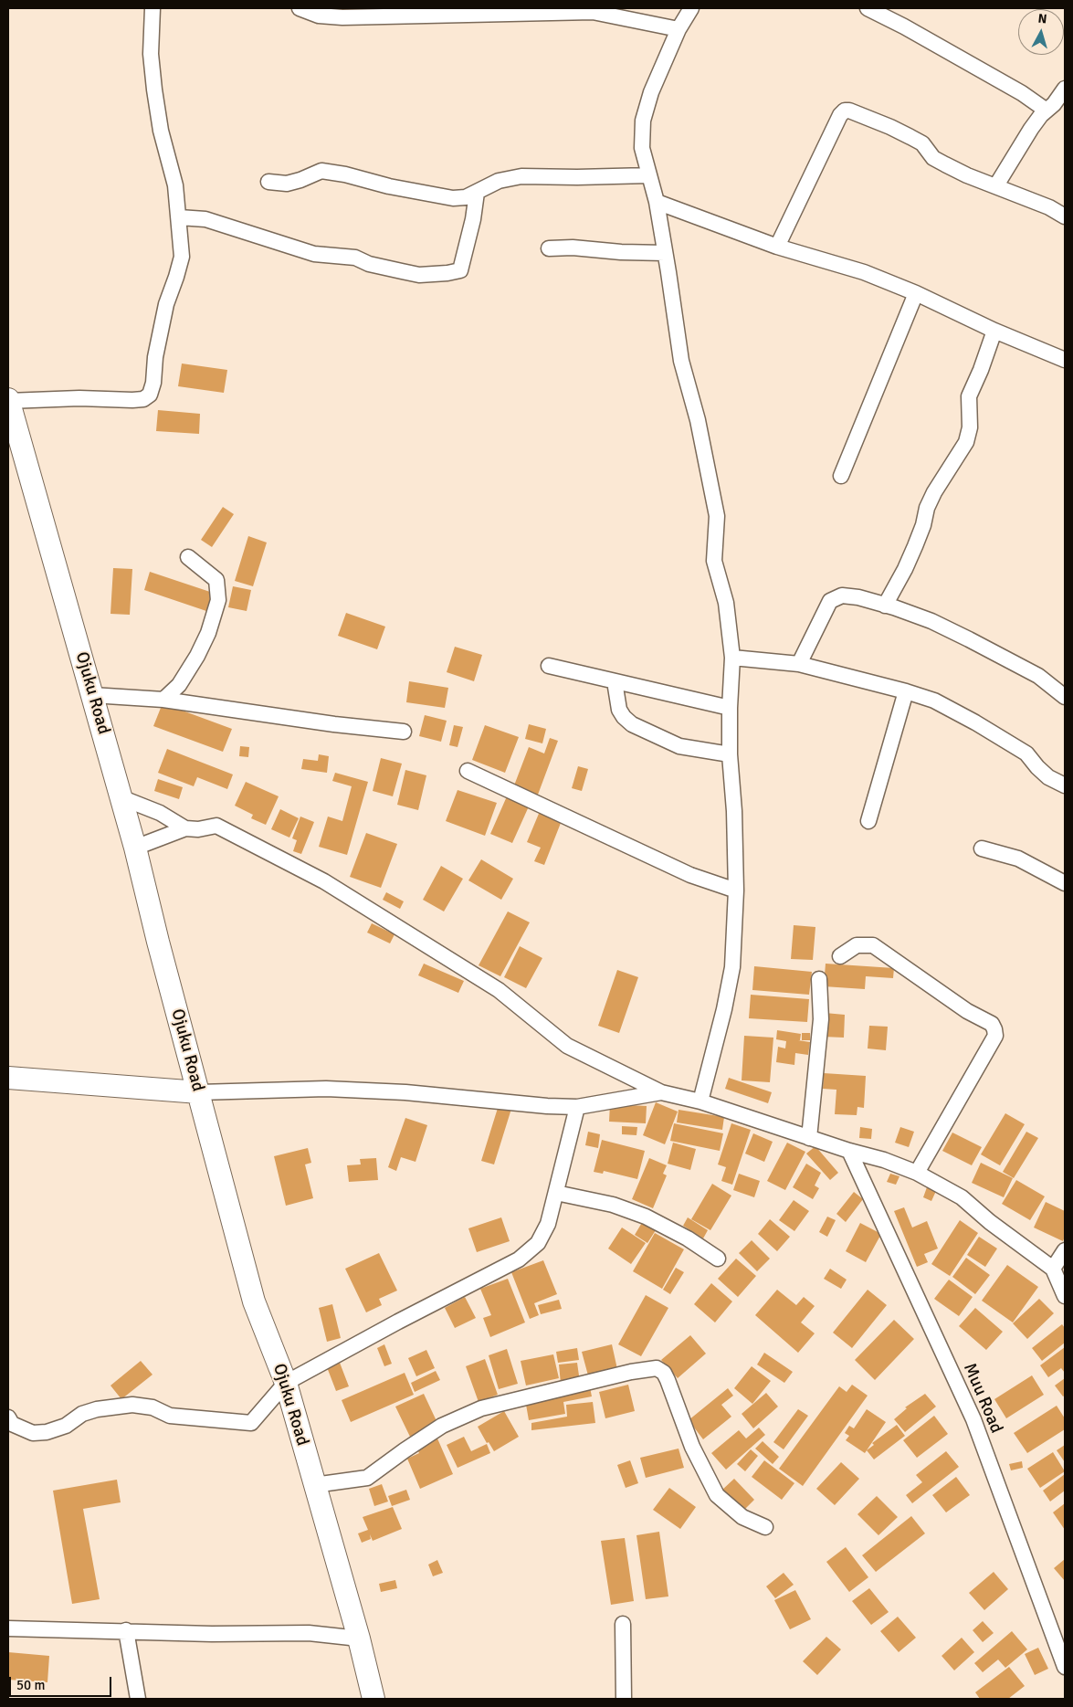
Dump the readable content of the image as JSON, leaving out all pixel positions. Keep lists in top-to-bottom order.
{
  "streets": {
    "main road": ["Ojuku Road"],
    "street": ["Muu Road"]
  },
  "scale_bar": "50 m",
  "north": "top"
}
